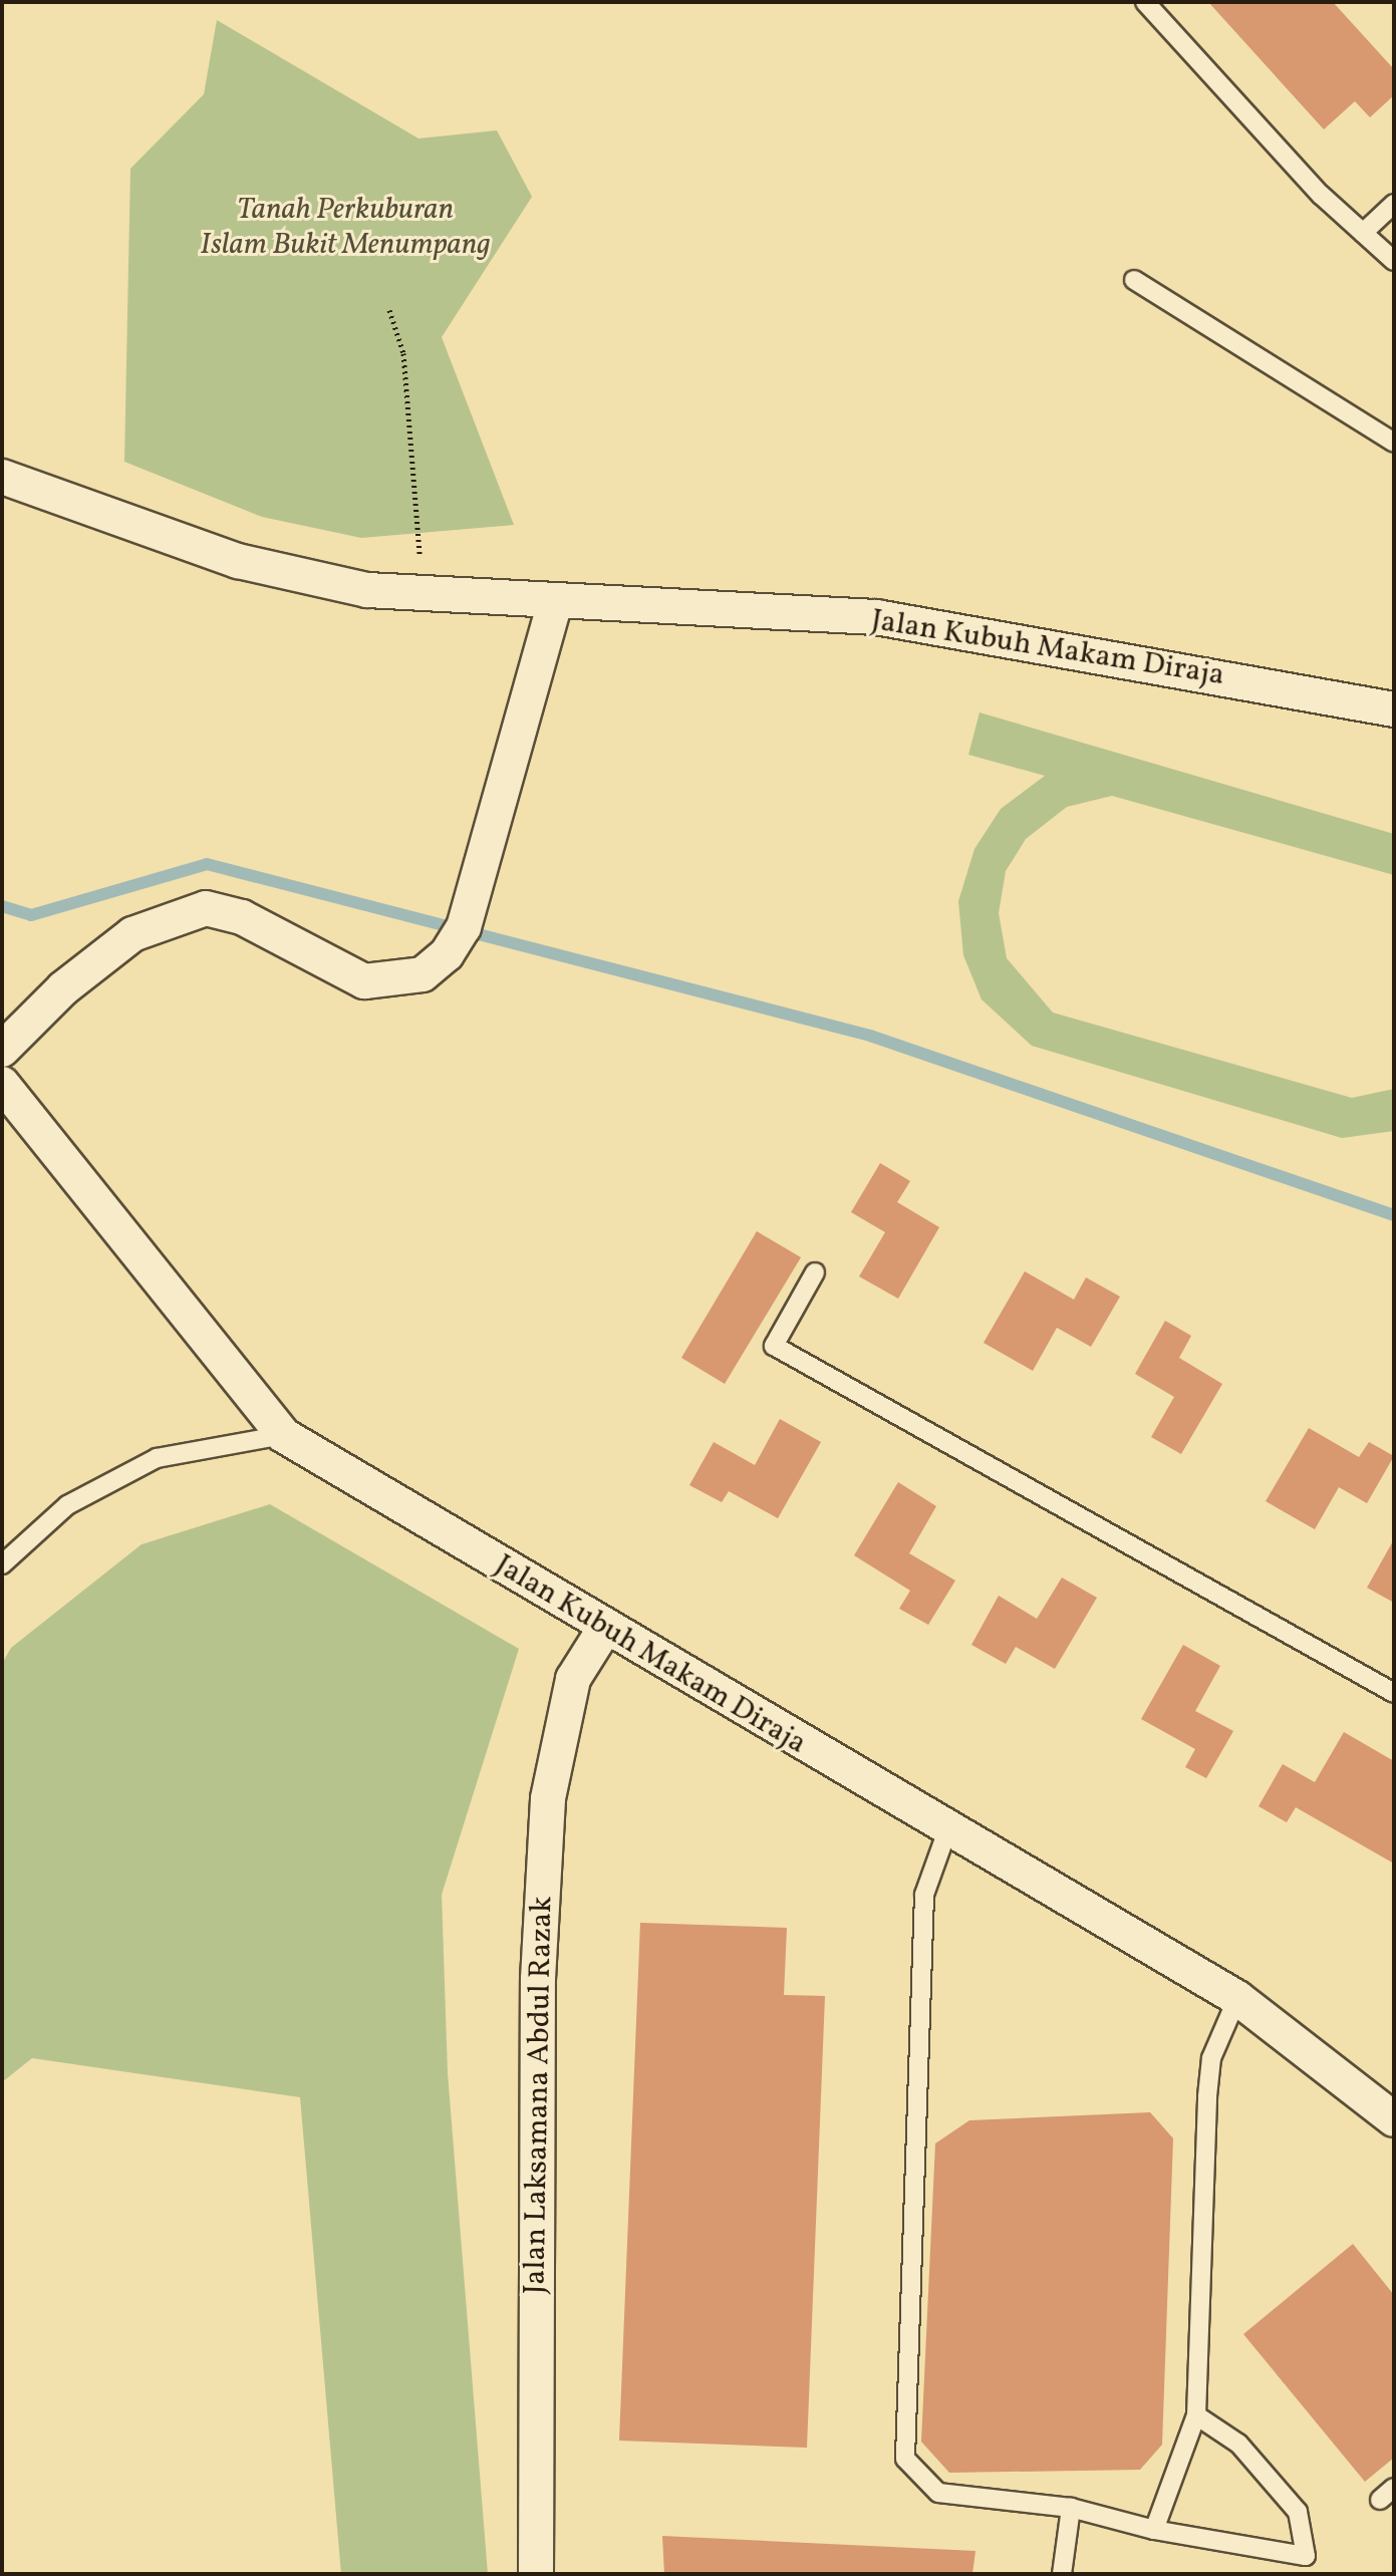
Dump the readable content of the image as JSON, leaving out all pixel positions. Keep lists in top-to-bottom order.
{
  "streets": {
    "street": ["Jalan Kubuh Makam Diraja", "Jalan Laksamana Abdul Razak"]
  },
  "crossings": [
    ["Jalan Kubuh Makam Diraja", "Jalan Laksamana Abdul Razak"]
  ],
  "parks": ["Tanah Perkuburan Islam Bukit Menumpang"]
}
